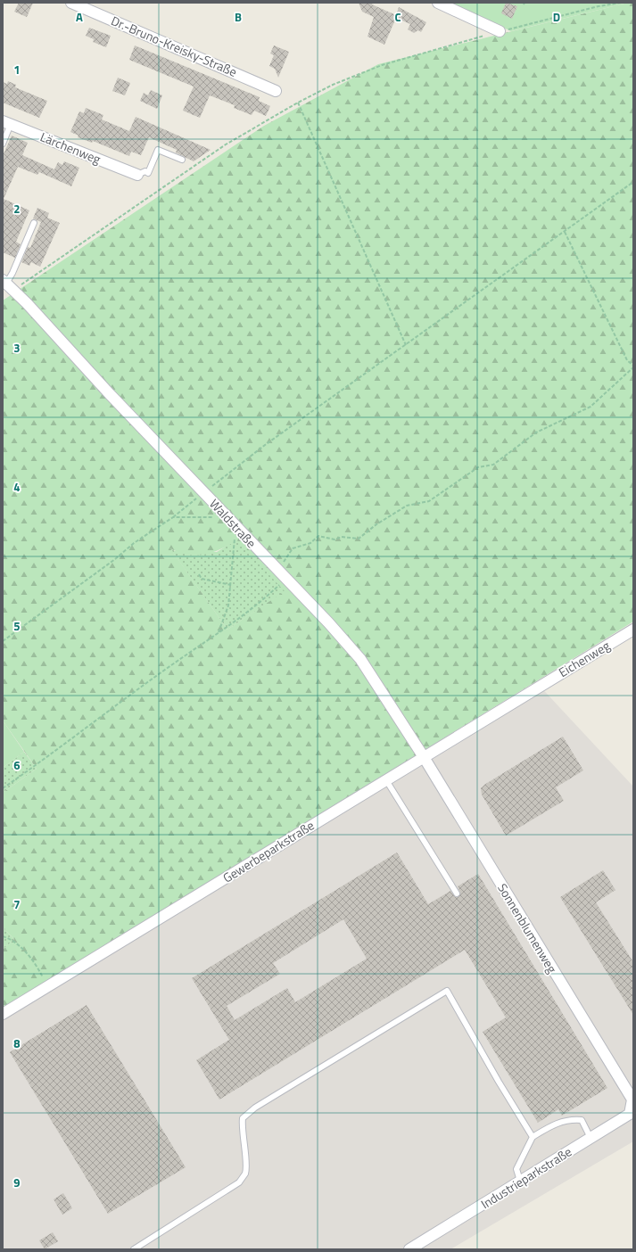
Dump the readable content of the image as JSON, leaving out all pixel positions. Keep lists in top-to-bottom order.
{
  "streets": {
    "street": [
      "Dr.-Bruno-Kreisky-Straße",
      "Lärchenweg",
      "Waldstraße",
      "Eichenweg",
      "Gewerbeparkstraße",
      "Sonnenblumenweg",
      "Industrieparkstraße"
    ]
  },
  "crossings": [
    ["Waldstraße", "Gewerbeparkstraße"],
    ["Waldstraße", "Sonnenblumenweg"],
    ["Eichenweg", "Gewerbeparkstraße"],
    ["Gewerbeparkstraße", "Sonnenblumenweg"],
    ["Sonnenblumenweg", "Industrieparkstraße"]
  ],
  "grid": {
    "columns": [
      "A",
      "B",
      "C",
      "D"
    ],
    "rows": [
      "1",
      "2",
      "3",
      "4",
      "5",
      "6",
      "7",
      "8",
      "9"
    ]
  }
}
